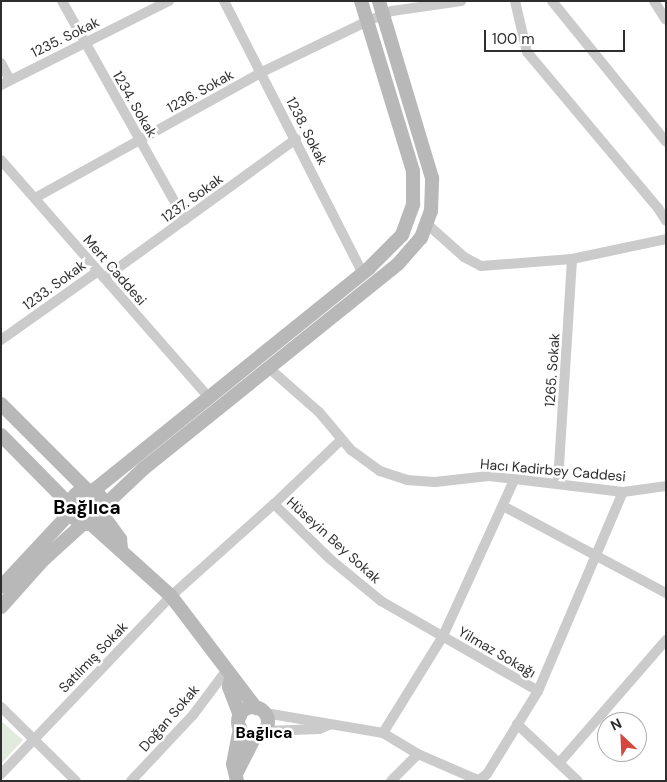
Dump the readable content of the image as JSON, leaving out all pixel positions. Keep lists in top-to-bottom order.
{
  "streets": {
    "street": [
      "1235. Sokak",
      "1236. Sokak",
      "1234. Sokak",
      "1238. Sokak",
      "1237. Sokak",
      "Mert Caddesi",
      "1233. Sokak",
      "1265. Sokak",
      "Hacı Kadirbey Caddesi",
      "Hüseyin Bey Sokak",
      "Yilmaz Sokağı",
      "Satılmış Sokak",
      "Doğan Sokak"
    ]
  },
  "crossings": [
    ["1235. Sokak", "1234. Sokak"],
    ["1236. Sokak", "1234. Sokak"],
    ["1236. Sokak", "1238. Sokak"],
    ["1236. Sokak", "Mert Caddesi"],
    ["1234. Sokak", "1237. Sokak"],
    ["1238. Sokak", "1237. Sokak"],
    ["1237. Sokak", "Mert Caddesi"],
    ["1237. Sokak", "1233. Sokak"],
    ["Mert Caddesi", "1233. Sokak"],
    ["1265. Sokak", "Hacı Kadirbey Caddesi"],
    ["Hüseyin Bey Sokak", "Yilmaz Sokağı"],
    ["Hüseyin Bey Sokak", "Satılmış Sokak"]
  ],
  "districts": ["Bağlıca", "Bağlıca"],
  "scale_bar": "100 m",
  "north": "top left"
}
